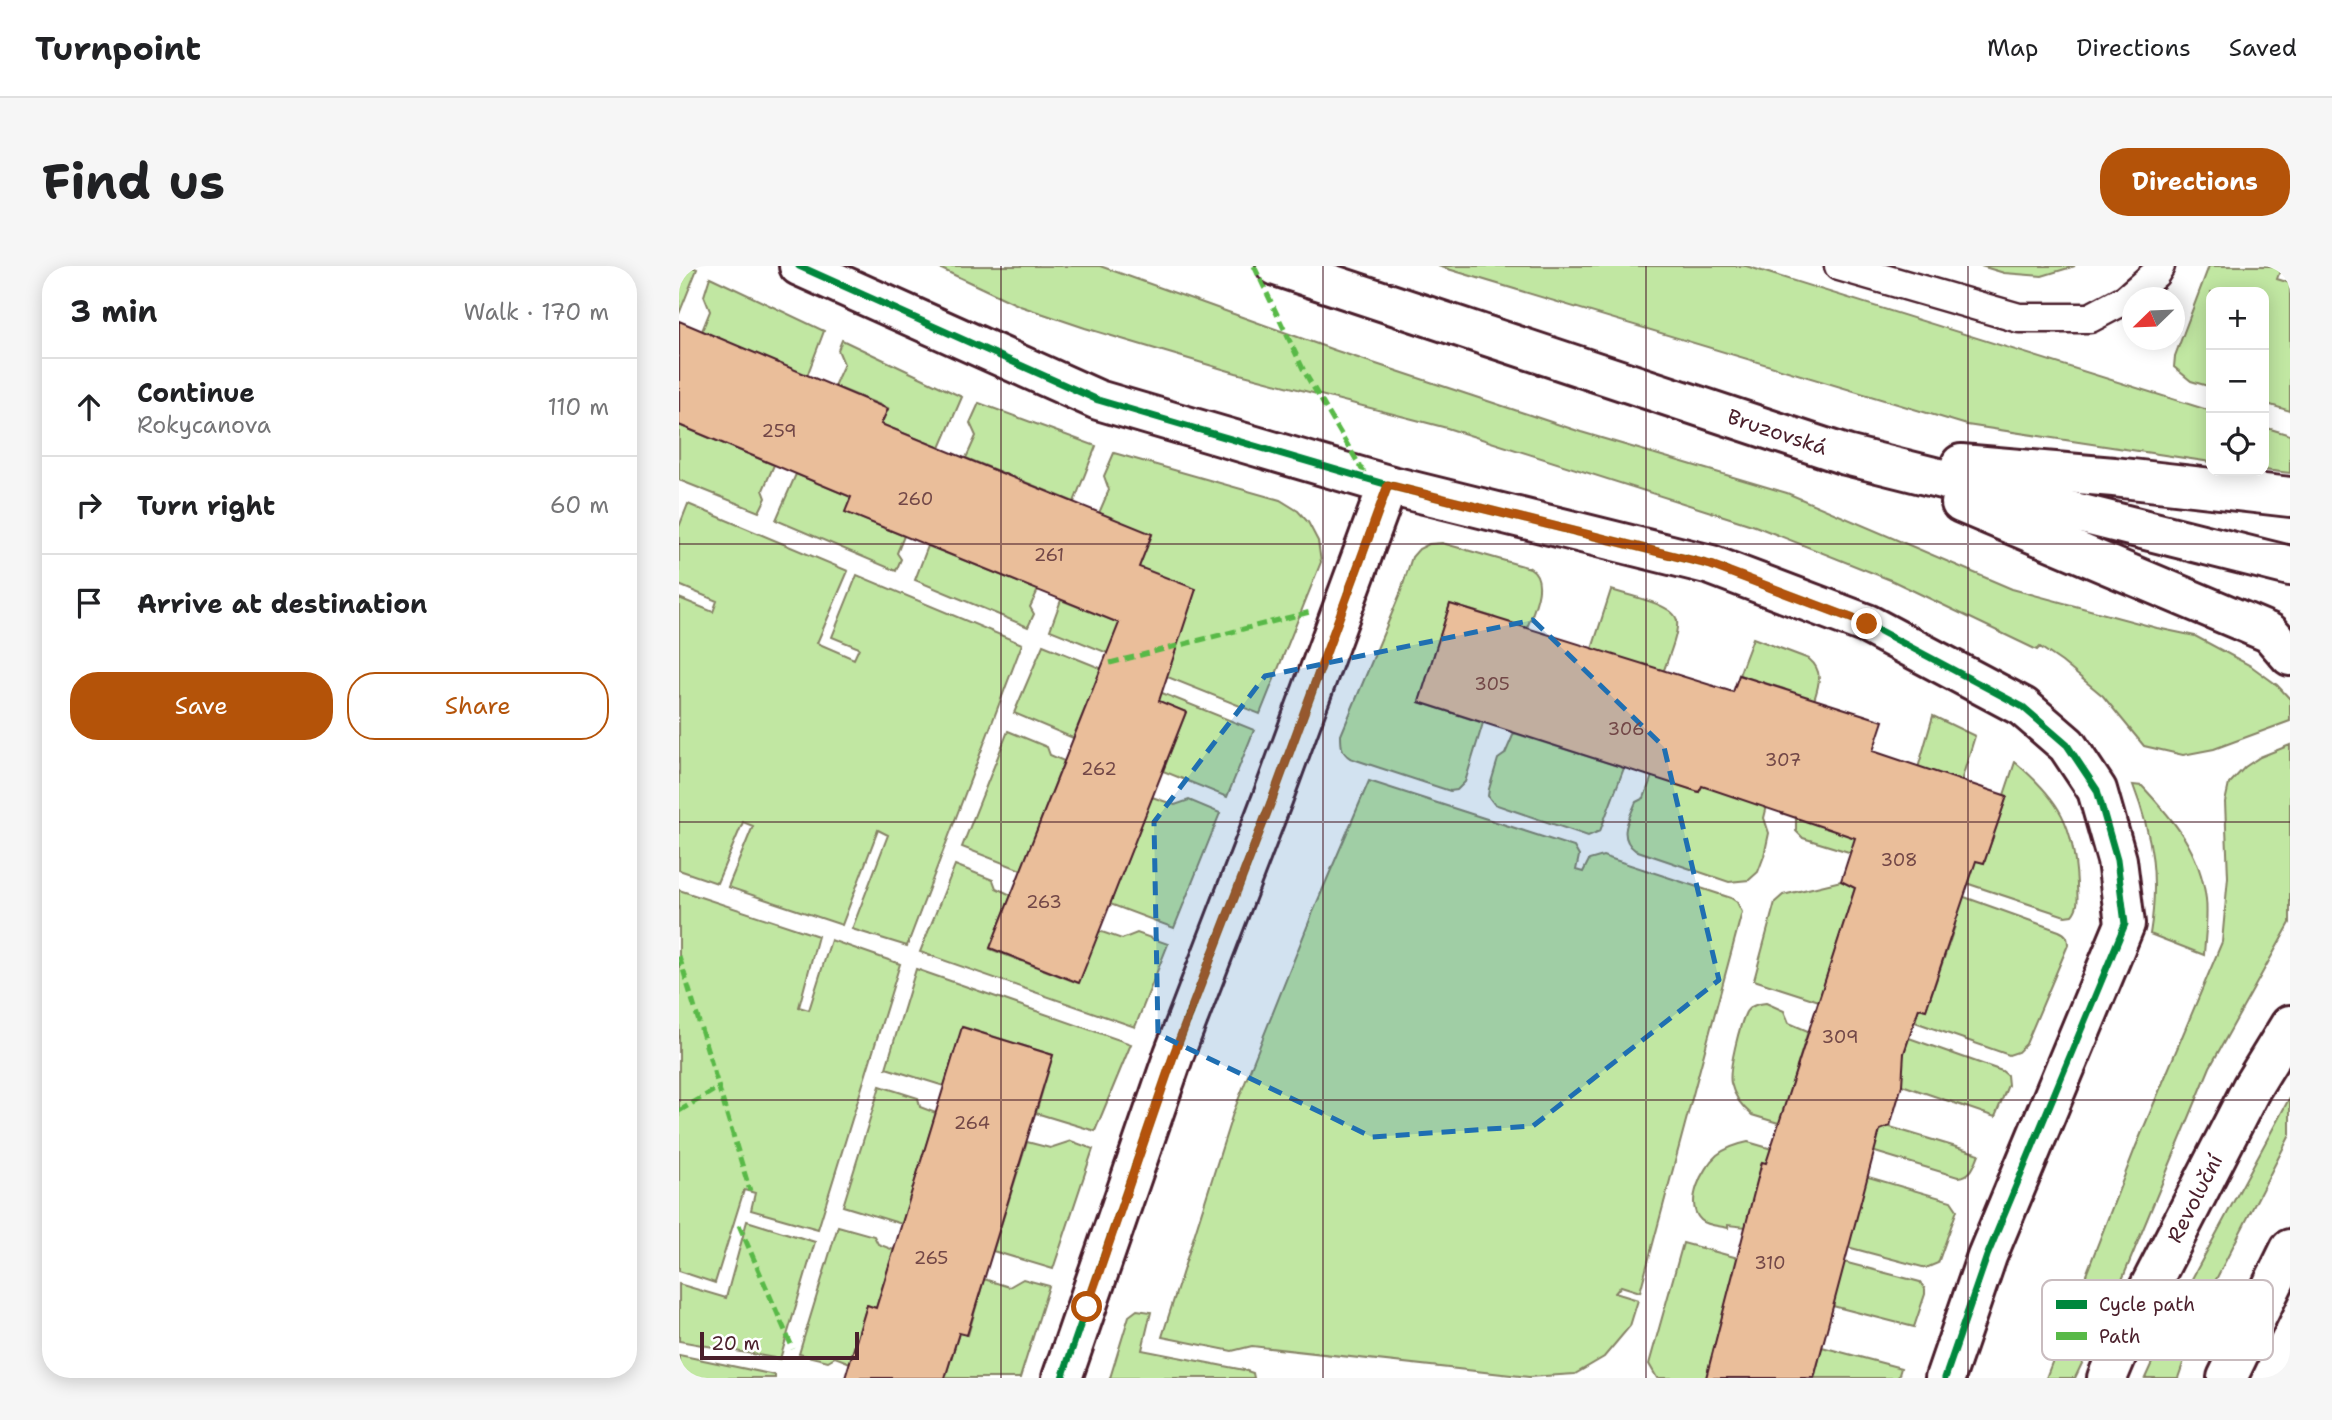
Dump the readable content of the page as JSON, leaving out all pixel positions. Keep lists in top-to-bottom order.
{
  "streets": {
    "street": ["Bruzovská", "Revoluční"]
  },
  "house_numbers": [
    "259",
    "260",
    "261",
    "305",
    "306",
    "307",
    "262",
    "308",
    "263",
    "309",
    "264",
    "265",
    "310"
  ],
  "legend": ["Cycle path", "Path"],
  "scale_bar": "20 m",
  "north": "bottom left",
  "page": {
    "header": "Turnpoint",
    "nav": ["Map", "Directions", "Saved"],
    "buttons": [
      "Directions",
      ["Save", "Share"]
    ],
    "title": "Find us",
    "heading": ["3 min", "Walk · 170 m"],
    "map_buttons": ["+", "−"],
    "list": [
      ["Continue", "Rokycanova", "110 m"],
      ["Turn right", "60 m"],
      "Arrive at destination"
    ],
    "scale": "20 m"
  }
}
